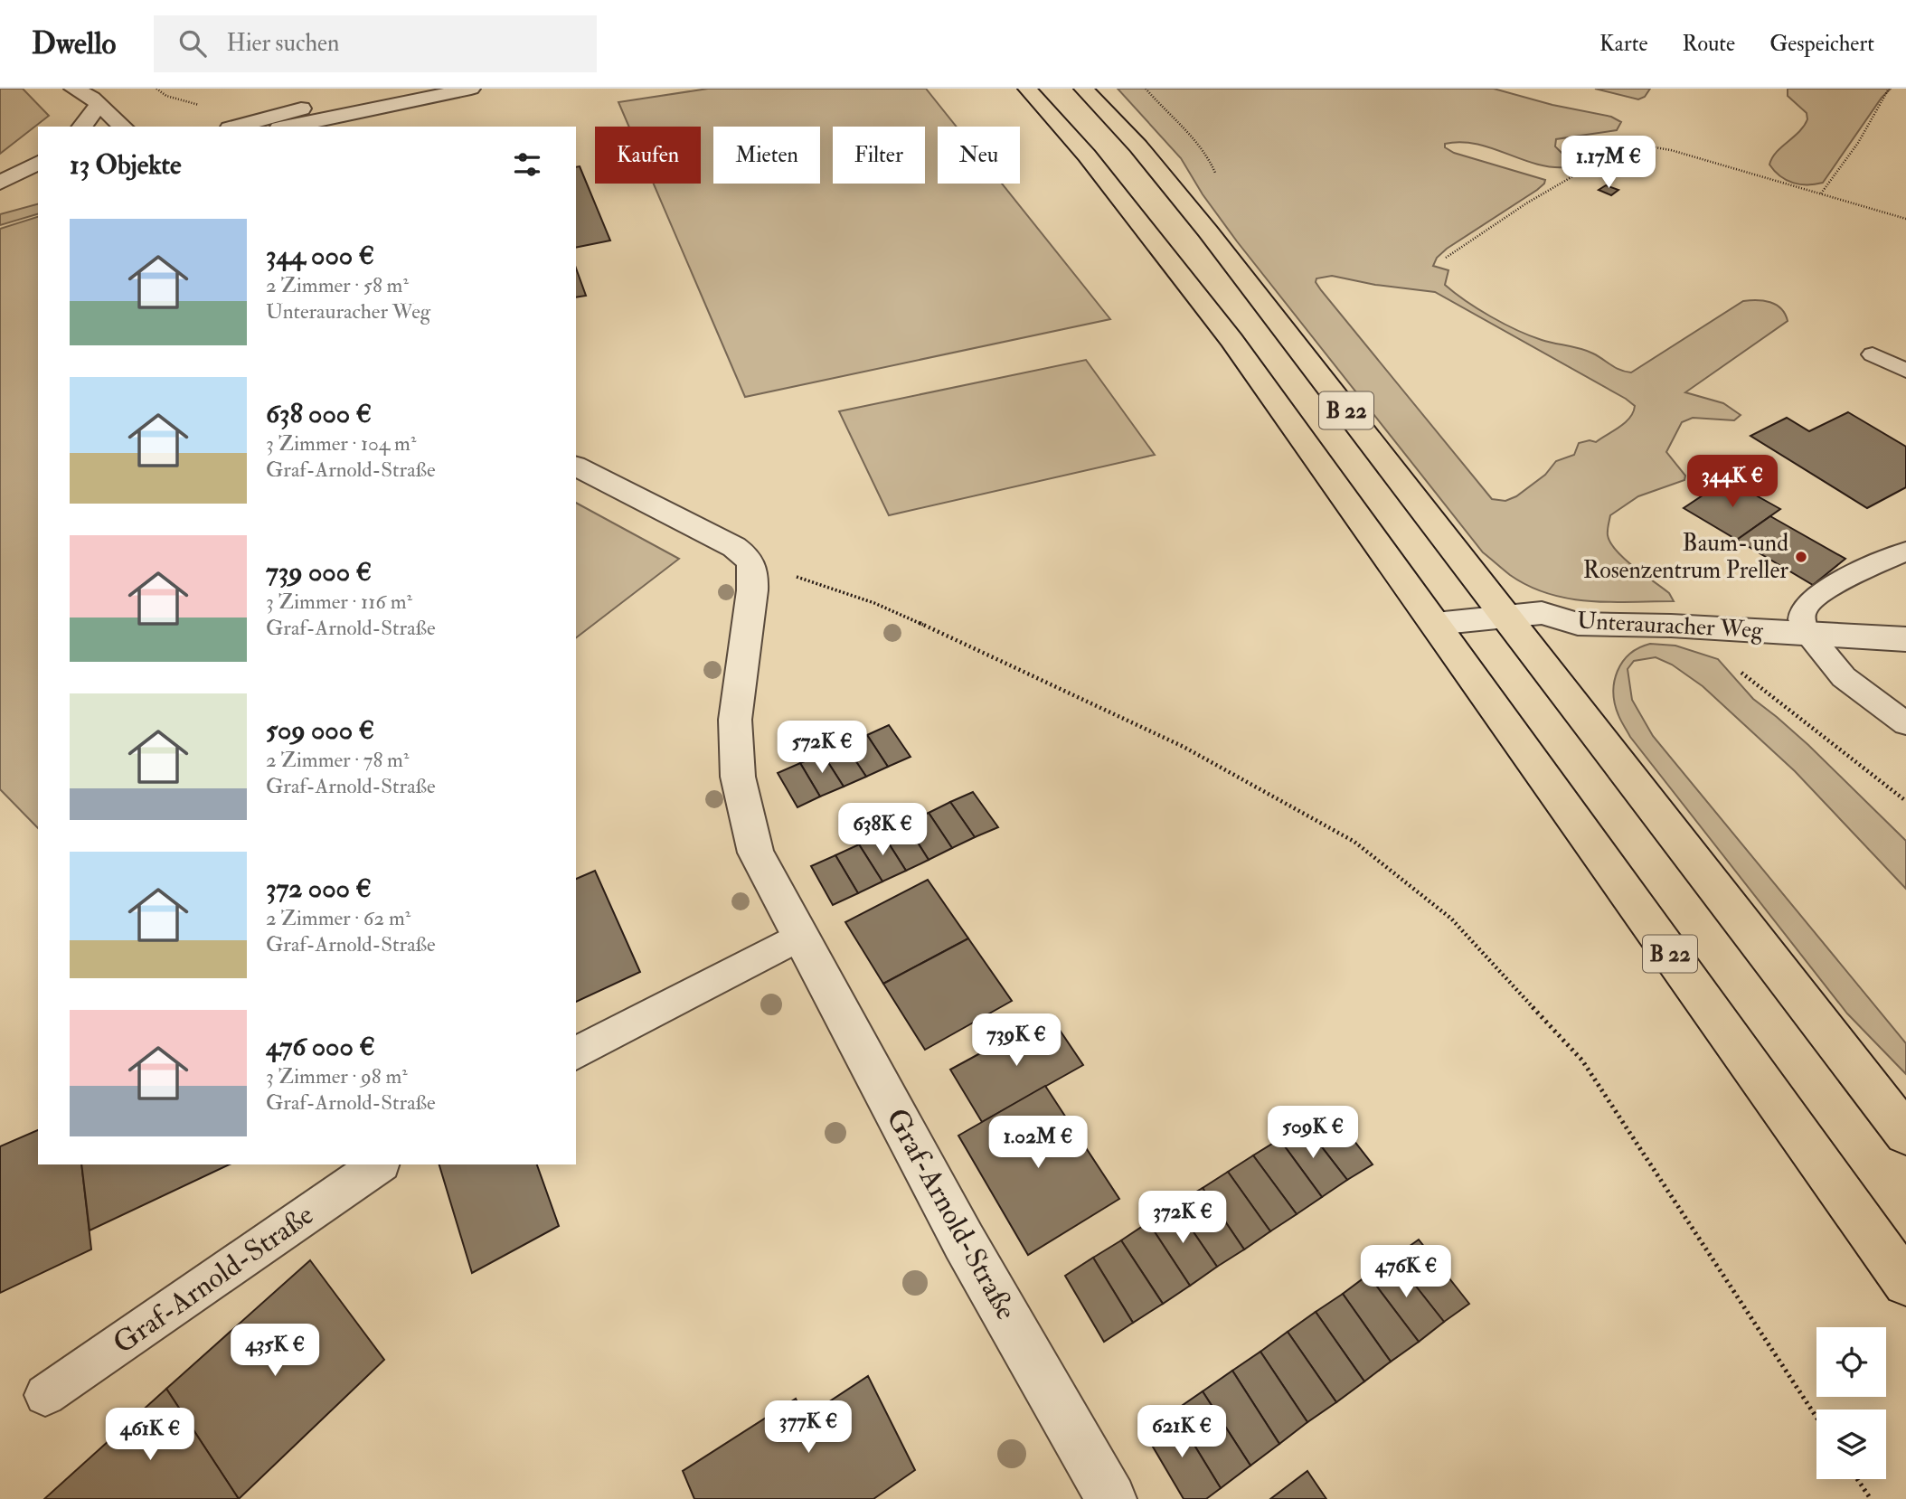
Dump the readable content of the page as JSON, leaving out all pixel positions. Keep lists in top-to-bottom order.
{
  "streets": {
    "main road": ["B 22"],
    "street": ["Unterauracher Weg", "Graf-Arnold-Straße"]
  },
  "crossings": [
    ["B 22", "Unterauracher Weg"]
  ],
  "places": ["Baum- und Rosenzentrum Preller"],
  "page": {
    "header": "Dwello",
    "search": "Hier suchen",
    "nav": ["Karte", "Route", "Gespeichert"],
    "chip": [
      "Kaufen",
      "Mieten",
      "Filter",
      "Neu"
    ],
    "heading": "13 Objekte",
    "price": [
      "1.17M €",
      "344K €",
      "572K €",
      "638K €",
      "739K €",
      "509K €",
      "1.02M €",
      "372K €",
      "476K €",
      "435K €",
      "377K €",
      "621K €",
      "461K €"
    ],
    "list": [
      {
        "name": "344 000 €",
        "note": "2 Zimmer · 58 m² · Unterauracher Weg"
      },
      {
        "name": "638 000 €",
        "note": "3 Zimmer · 104 m² · Graf-Arnold-Straße"
      },
      {
        "name": "739 000 €",
        "note": "3 Zimmer · 116 m² · Graf-Arnold-Straße"
      },
      {
        "name": "509 000 €",
        "note": "2 Zimmer · 78 m² · Graf-Arnold-Straße"
      },
      {
        "name": "372 000 €",
        "note": "2 Zimmer · 62 m² · Graf-Arnold-Straße"
      },
      {
        "name": "476 000 €",
        "note": "3 Zimmer · 98 m² · Graf-Arnold-Straße"
      }
    ]
  }
}
